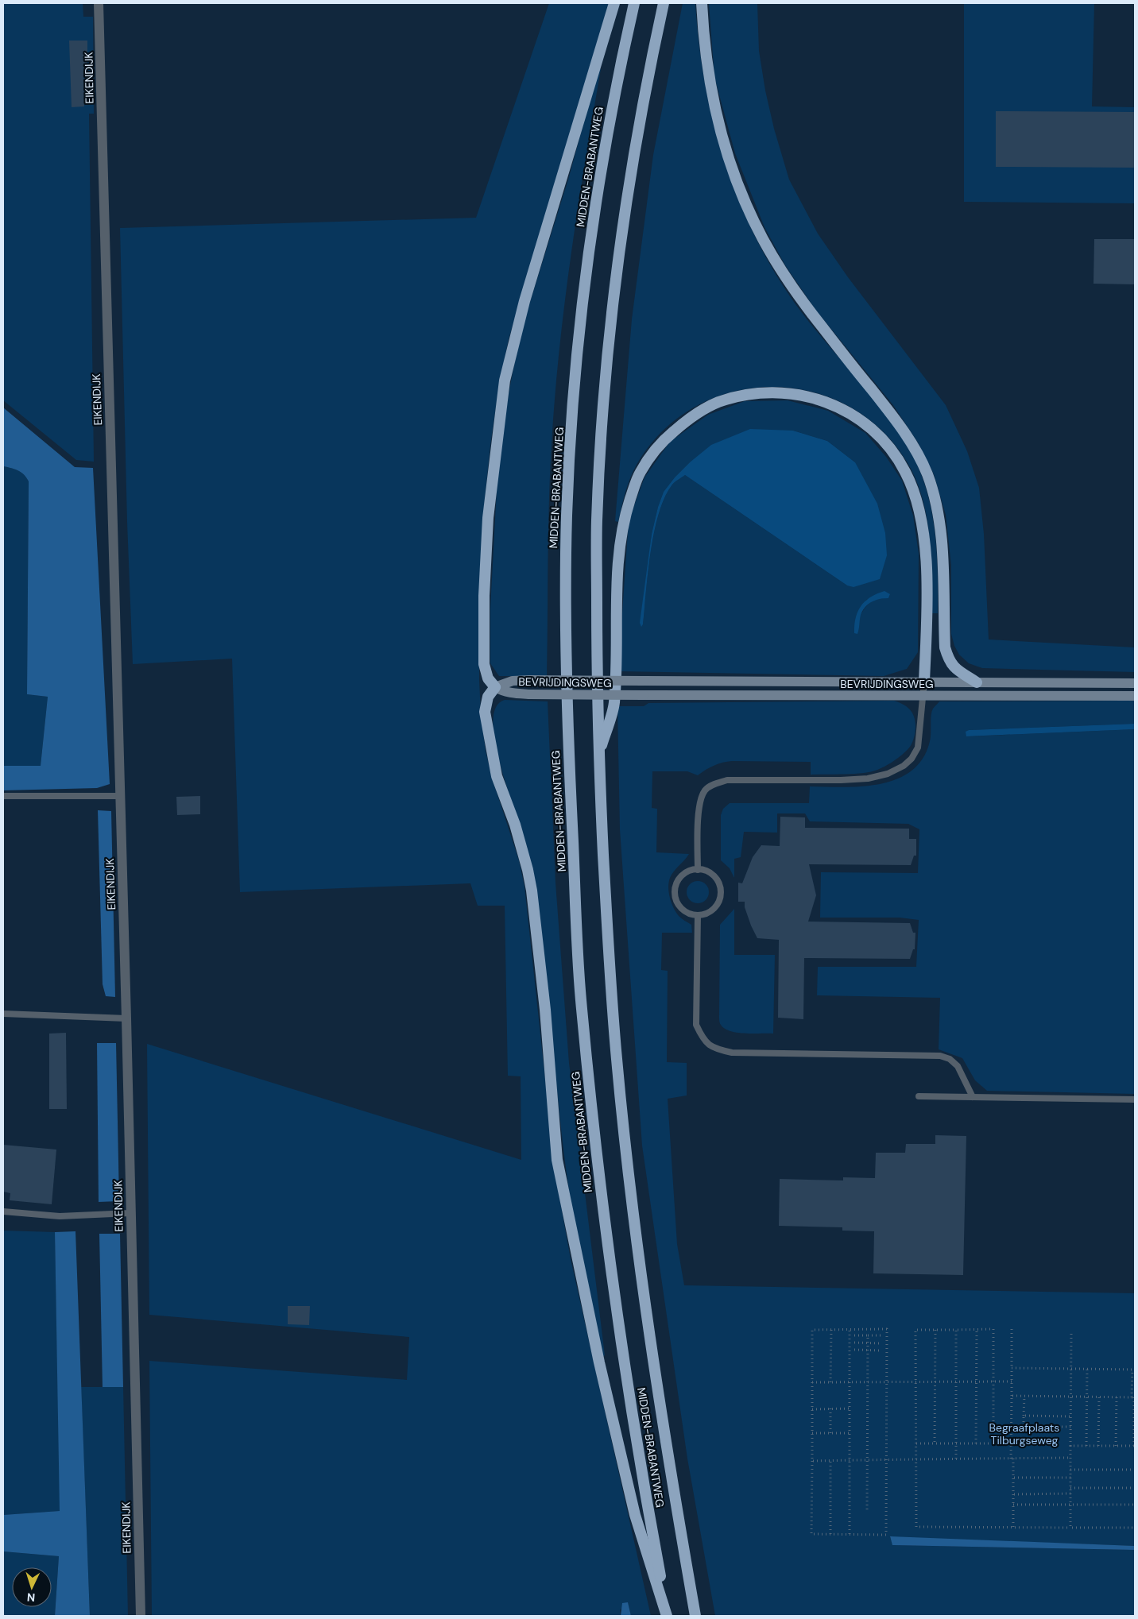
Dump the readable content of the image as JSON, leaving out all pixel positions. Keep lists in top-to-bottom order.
{
  "streets": {
    "highway": ["MIDDEN-BRABANTWEG"],
    "main road": ["BEVRIJDINGSWEG"],
    "street": ["EIKENDIJK"]
  },
  "parks": ["Begraafplaats Tilburgseweg"],
  "north": "bottom"
}
